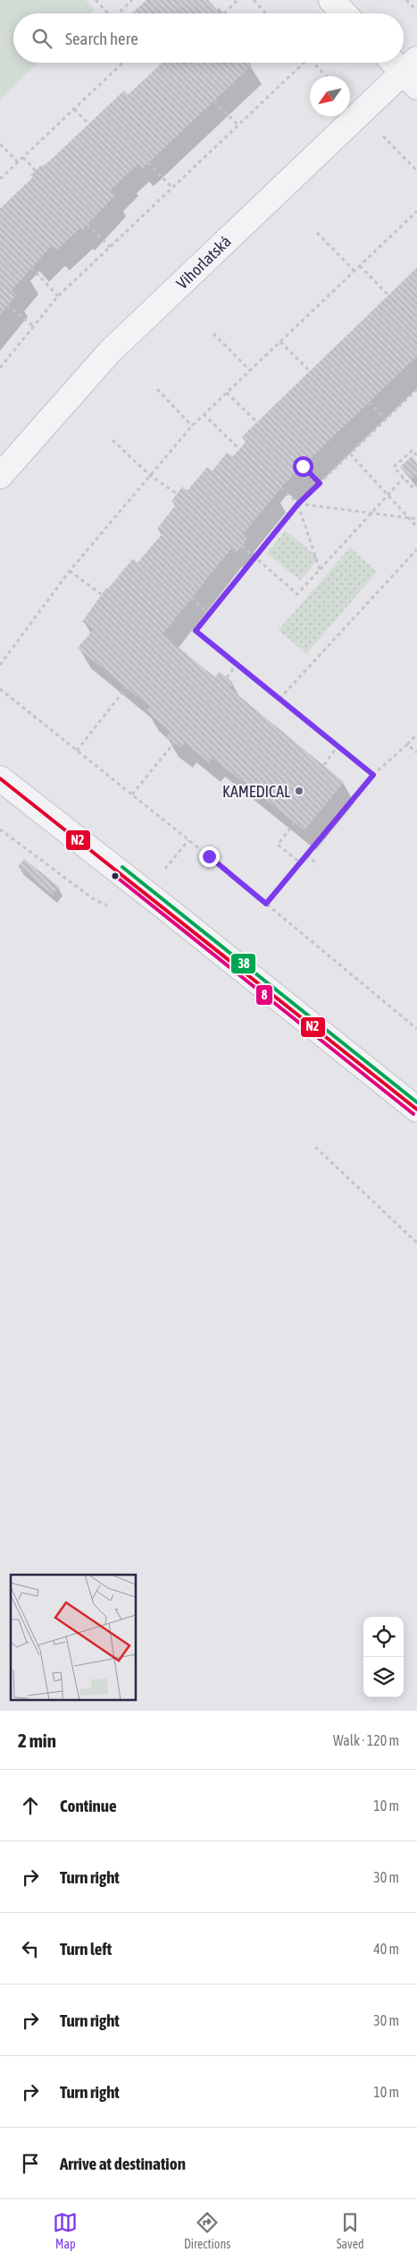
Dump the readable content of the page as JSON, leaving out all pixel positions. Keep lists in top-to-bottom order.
{
  "streets": {
    "street": ["Vihorlatská"]
  },
  "places": ["KAMEDICAL"],
  "lines": ["transit line N2", "transit line 38", "transit line 8"],
  "north": "bottom left",
  "page": {
    "search": "Search here",
    "heading": ["2 min", "Walk · 120 m"],
    "list": [
      ["Continue", "10 m"],
      ["Turn right", "30 m"],
      ["Turn left", "40 m"],
      ["Turn right", "30 m"],
      ["Turn right", "10 m"],
      "Arrive at destination"
    ],
    "nav": ["Map", "Directions", "Saved"]
  }
}
